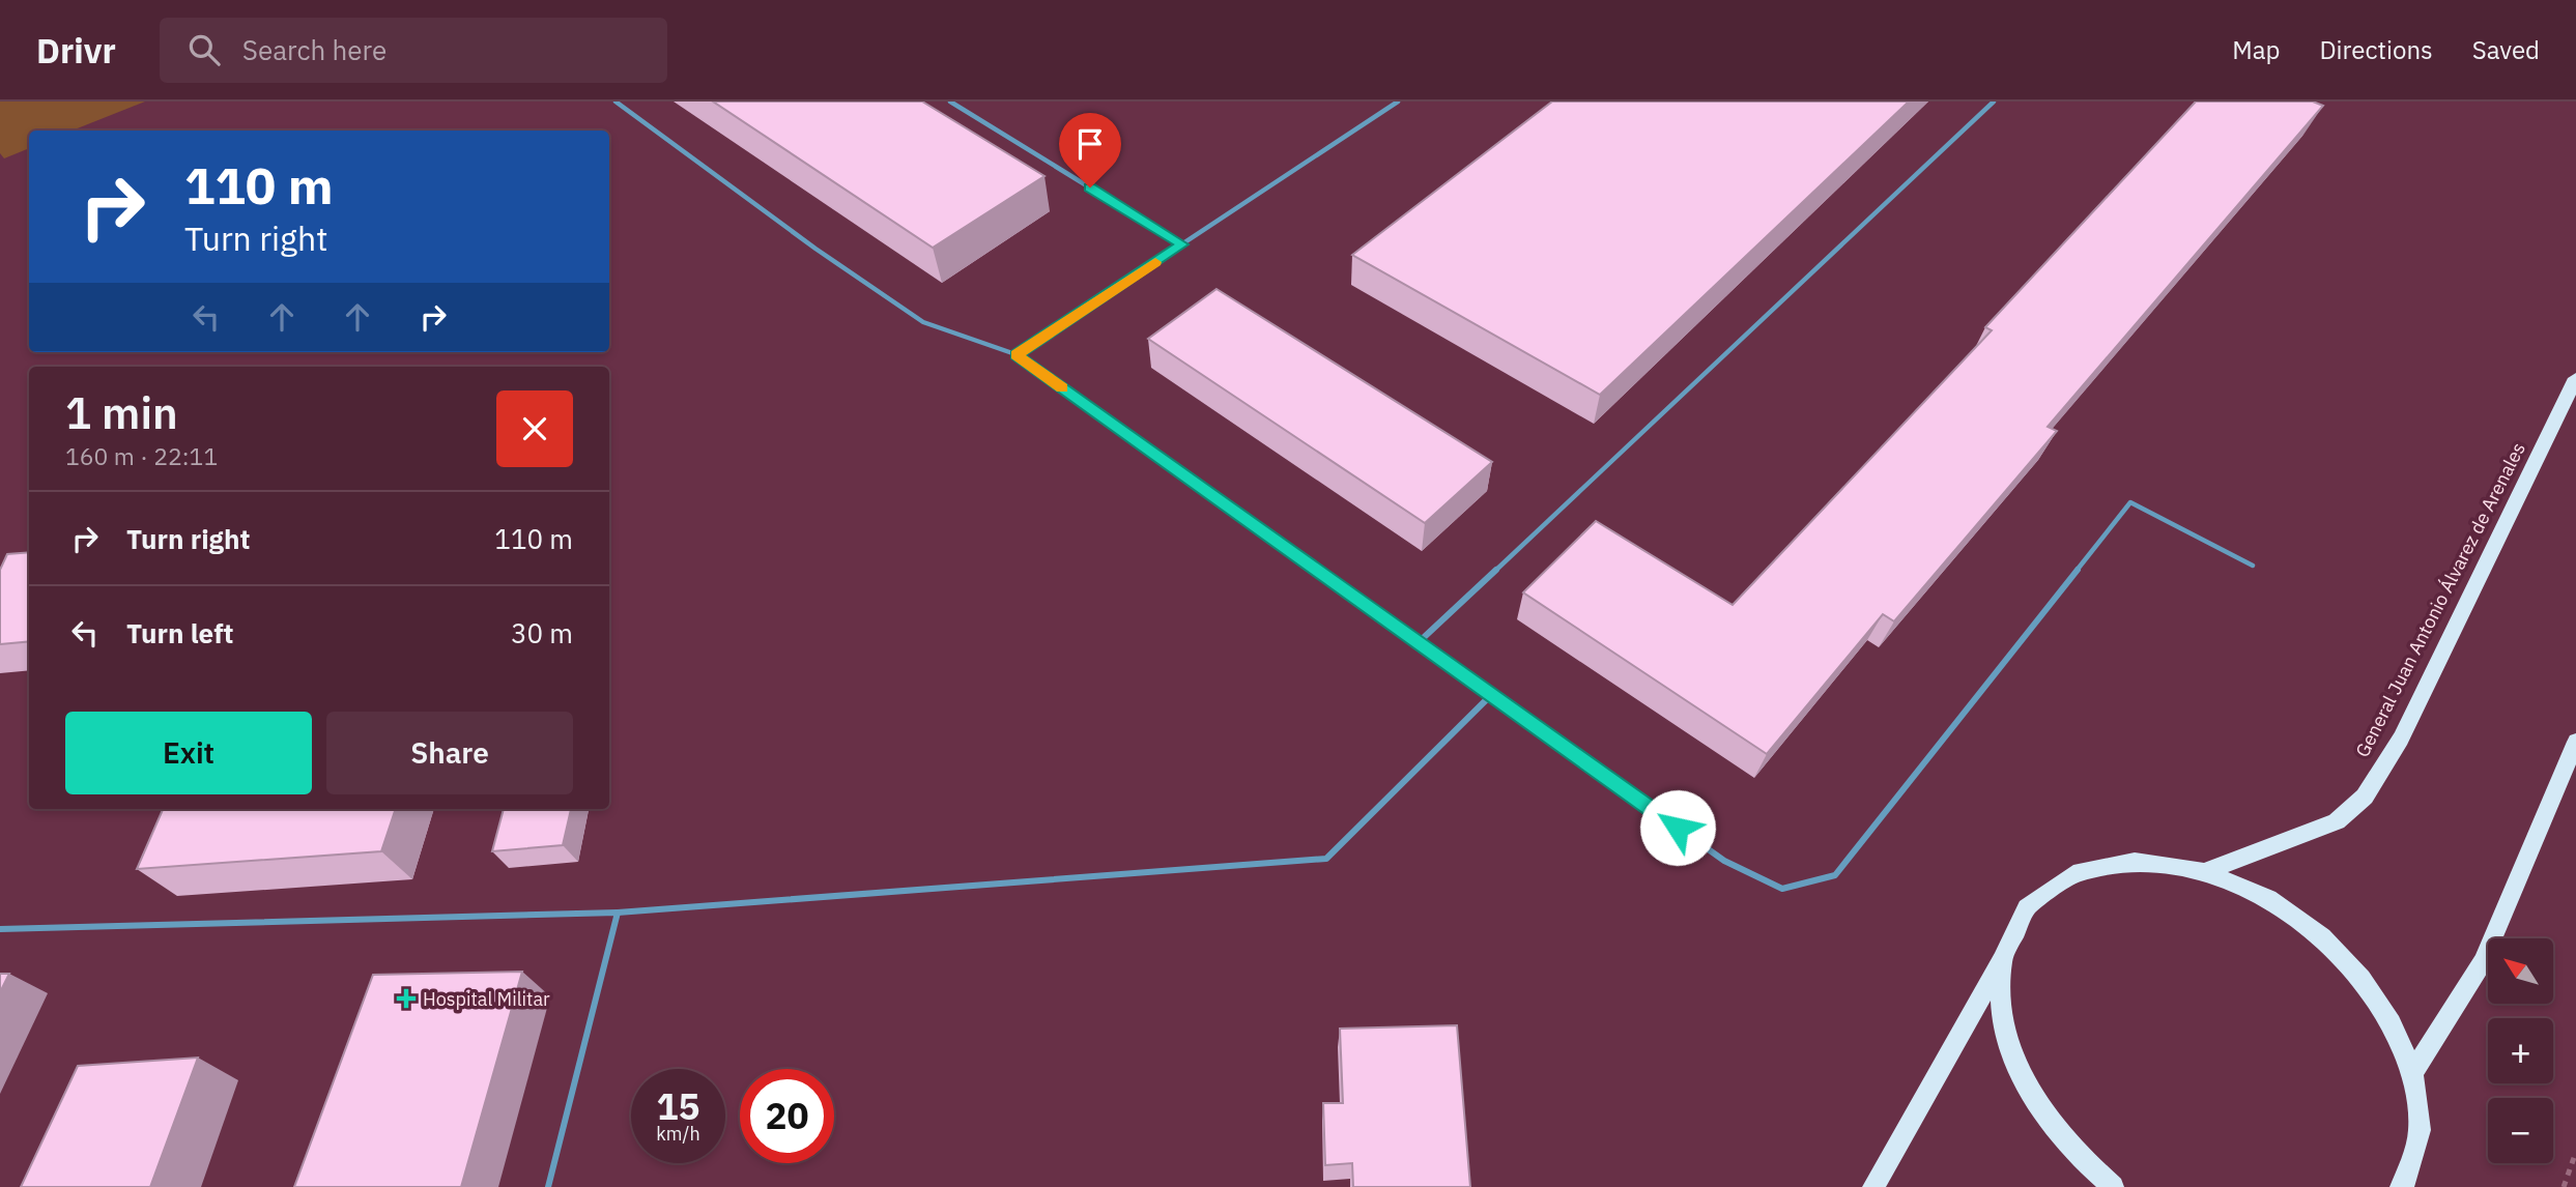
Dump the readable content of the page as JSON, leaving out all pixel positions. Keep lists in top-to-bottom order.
{
  "streets": {
    "main road": ["General Juan Antonio Álvarez de Arenales"]
  },
  "places": {
    "health": ["Hospital Militar"]
  },
  "north": "top left",
  "page": {
    "header": "Drivr",
    "search": "Search here",
    "nav": ["Map", "Directions", "Saved"],
    "turn": ["110 m", "Turn right"],
    "heading": ["1 min", "160 m · 22:11"],
    "list": [
      {
        "name": "Turn right",
        "value": "110 m"
      },
      {
        "name": "Turn left",
        "value": "30 m"
      }
    ],
    "buttons": ["Exit", "Share"],
    "map_buttons": ["+", "−"],
    "speed": "15 km/h",
    "limit": "20"
  }
}
